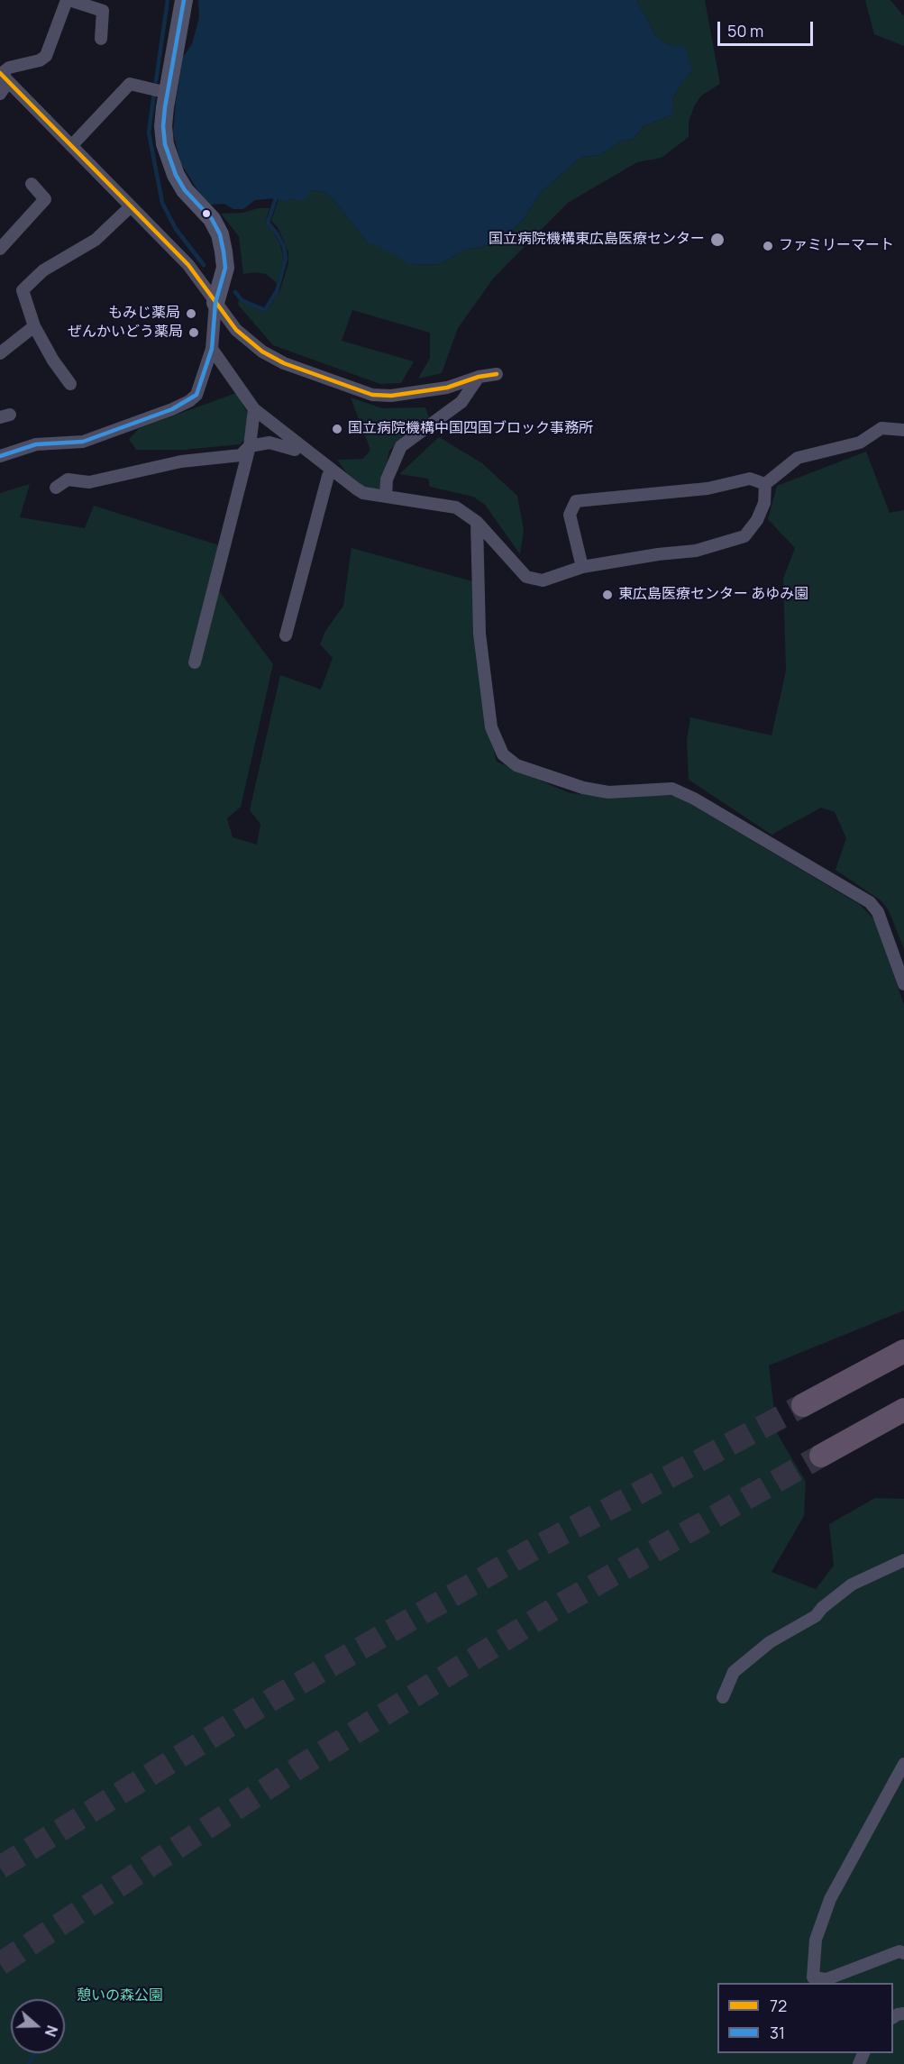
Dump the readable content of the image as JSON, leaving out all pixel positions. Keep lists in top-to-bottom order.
{
  "parks": ["憩いの森公園"],
  "places": [
    "国立病院機構東広島医療センター",
    "ファミリーマート",
    "もみじ薬局",
    "ぜんかいどう薬局",
    "国立病院機構中国四国ブロック事務所",
    "東広島医療センター あゆみ園"
  ],
  "lines": ["transit line 31", "transit line 72"],
  "legend": ["72", "31"],
  "scale_bar": "50 m",
  "north": "right"
}
